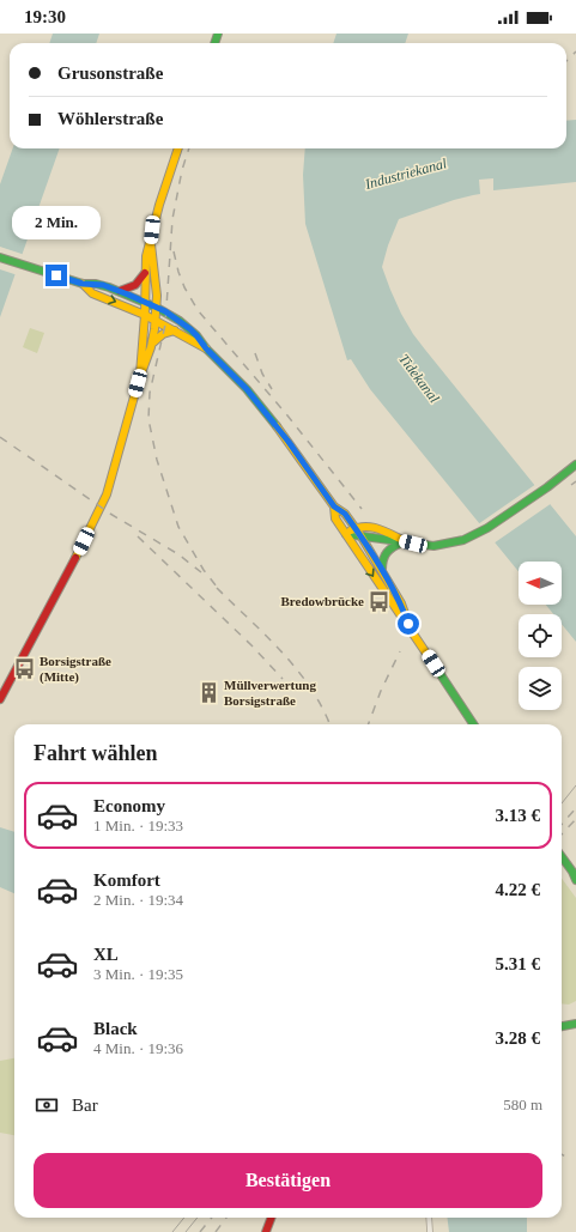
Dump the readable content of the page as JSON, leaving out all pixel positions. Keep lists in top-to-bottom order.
{
  "water": ["Industriekanal", "Tidekanal"],
  "places": {
    "bus stop": ["Bredowbrücke", "Borsigstraße (Mitte)"],
    "building": ["Müllverwertung Borsigstraße"]
  },
  "north": "left",
  "page": {
    "status": "19:30",
    "banner": ["Grusonstraße", "Wöhlerstraße"],
    "bubble": "2 Min.",
    "heading": "Fahrt wählen",
    "list": [
      {
        "name": "Economy",
        "note": "1 Min. · 19:33",
        "value": "3.13 €"
      },
      {
        "name": "Komfort",
        "note": "2 Min. · 19:34",
        "value": "4.22 €"
      },
      {
        "name": "XL",
        "note": "3 Min. · 19:35",
        "value": "5.31 €"
      },
      {
        "name": "Black",
        "note": "4 Min. · 19:36",
        "value": "3.28 €"
      }
    ],
    "pay": ["Bar", "580 m"],
    "buttons": "Bestätigen"
  }
}
